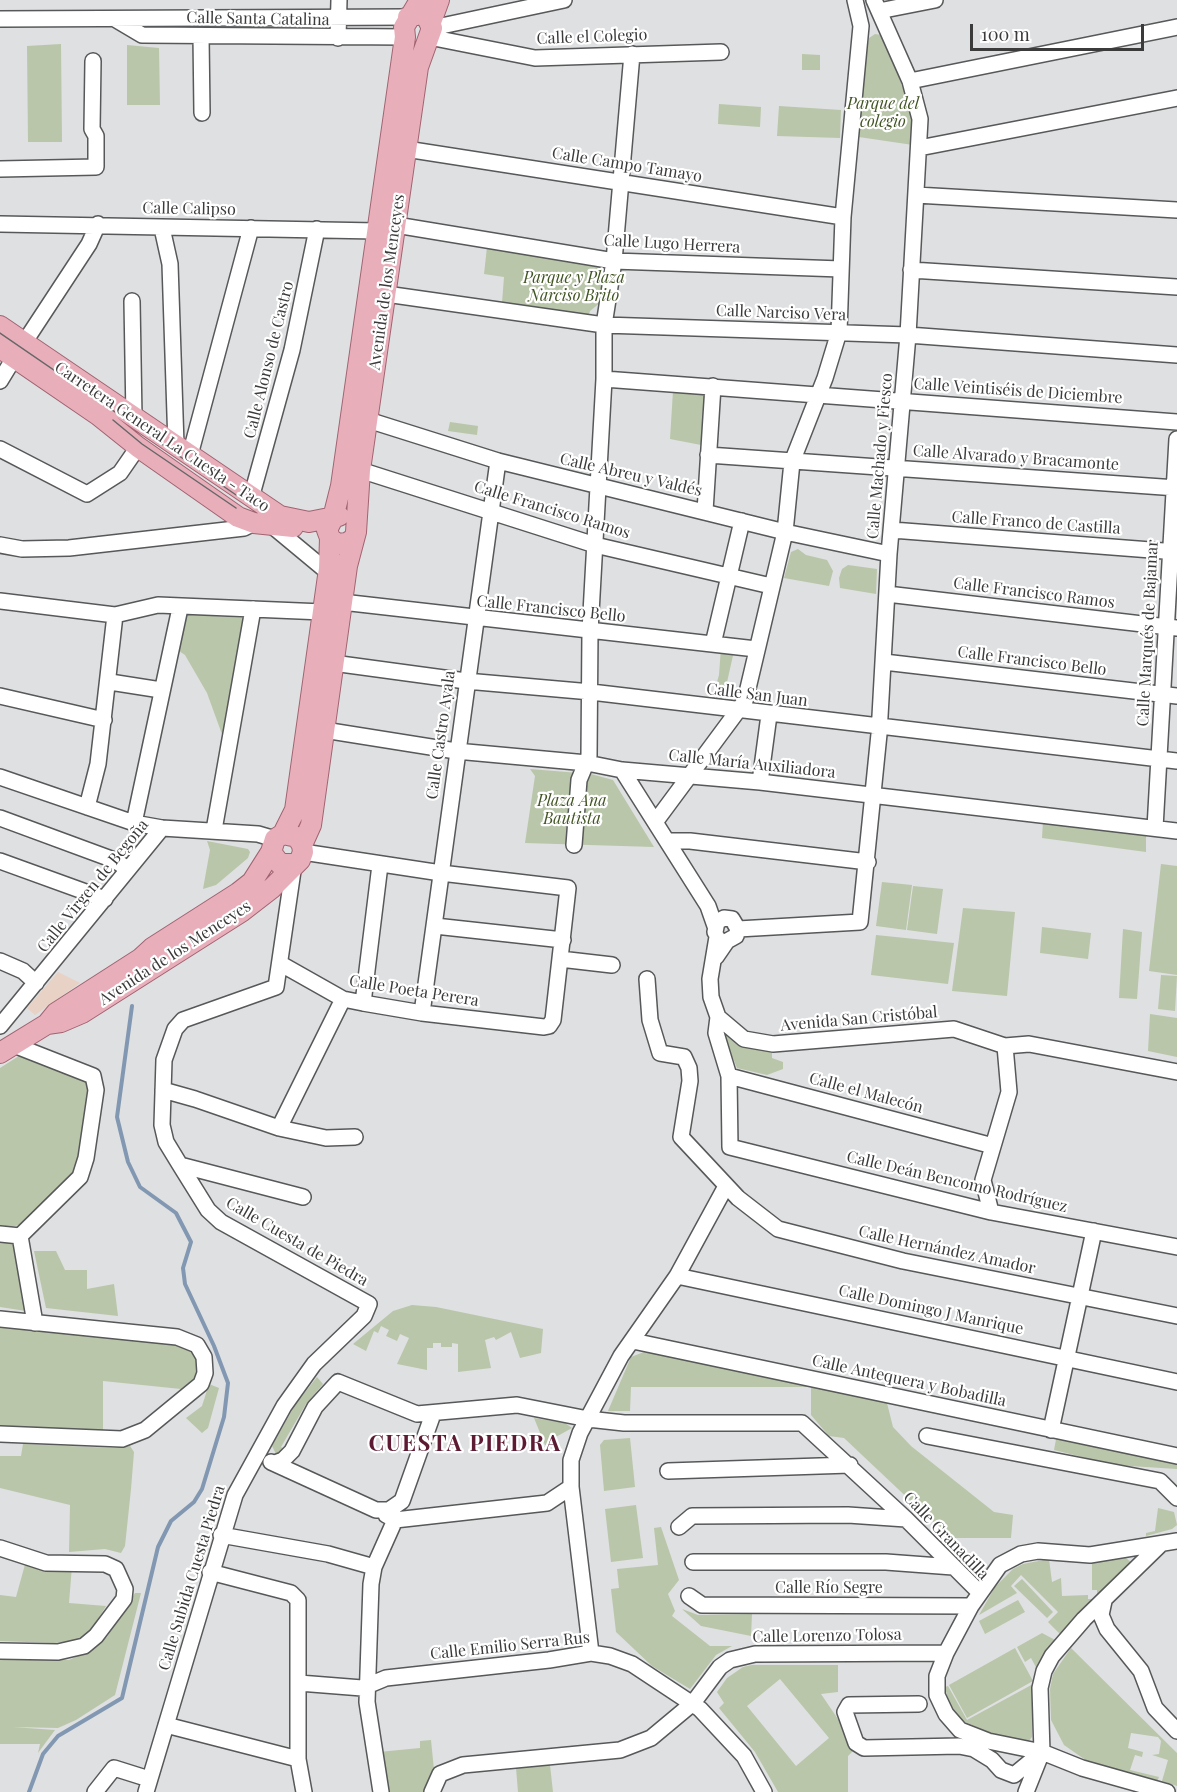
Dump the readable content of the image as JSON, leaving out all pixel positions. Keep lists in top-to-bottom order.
{
  "streets": {
    "main road": ["Avenida de los Menceyes", "Carretera General La Cuesta - Taco"],
    "street": [
      "Calle Santa Catalina",
      "Calle el Colegio",
      "Calle Campo Tamayo",
      "Calle Calipso",
      "Calle Lugo Herrera",
      "Calle Narciso Vera",
      "Calle Alonso de Castro",
      "Calle Veintiséis de Diciembre",
      "Calle Machado y Fiesco",
      "Calle Alvarado y Bracamonte",
      "Calle Abreu y Valdés",
      "Calle Francisco Ramos",
      "Calle Franco de Castilla",
      "Calle Francisco Bello",
      "Calle Marqués de Bajamar",
      "Calle San Juan",
      "Calle Castro Ayala",
      "Calle María Auxiliadora",
      "Calle Virgen de Begoña",
      "Calle Poeta Perera",
      "Avenida San Cristóbal",
      "Calle el Malecón",
      "Calle Deán Bencomo Rodríguez",
      "Calle Cuesta de Piedra",
      "Calle Hernández Amador",
      "Calle Domingo J Manrique",
      "Calle Antequera y Bobadilla",
      "Calle Granadilla",
      "Calle Subida Cuesta Piedra",
      "Calle Río Segre",
      "Calle Lorenzo Tolosa",
      "Calle Emilio Serra Rus"
    ]
  },
  "crossings": [
    ["Calle Santa Catalina", "Avenida de los Menceyes"],
    ["Calle el Colegio", "Avenida de los Menceyes"],
    ["Calle Campo Tamayo", "Avenida de los Menceyes"],
    ["Calle Calipso", "Calle Lugo Herrera"],
    ["Calle Calipso", "Avenida de los Menceyes"],
    ["Calle Calipso", "Calle Alonso de Castro"],
    ["Calle Lugo Herrera", "Avenida de los Menceyes"],
    ["Avenida de los Menceyes", "Calle Narciso Vera"],
    ["Avenida de los Menceyes", "Carretera General La Cuesta - Taco"],
    ["Avenida de los Menceyes", "Calle Abreu y Valdés"],
    ["Avenida de los Menceyes", "Calle Francisco Ramos"],
    ["Avenida de los Menceyes", "Calle Francisco Bello"],
    ["Avenida de los Menceyes", "Calle San Juan"],
    ["Avenida de los Menceyes", "Calle María Auxiliadora"],
    ["Avenida de los Menceyes", "Calle Virgen de Begoña"],
    ["Avenida de los Menceyes", "Calle Cuesta de Piedra"],
    ["Calle Narciso Vera", "Calle Machado y Fiesco"],
    ["Calle Alonso de Castro", "Carretera General La Cuesta - Taco"],
    ["Calle Veintiséis de Diciembre", "Calle Machado y Fiesco"],
    ["Calle Machado y Fiesco", "Calle Alvarado y Bracamonte"],
    ["Calle Machado y Fiesco", "Calle Abreu y Valdés"],
    ["Calle Machado y Fiesco", "Calle Francisco Ramos"],
    ["Calle Machado y Fiesco", "Calle Franco de Castilla"],
    ["Calle Machado y Fiesco", "Calle Francisco Bello"],
    ["Calle Machado y Fiesco", "Calle San Juan"],
    ["Calle Machado y Fiesco", "Calle María Auxiliadora"],
    ["Calle Alvarado y Bracamonte", "Calle Marqués de Bajamar"],
    ["Calle Abreu y Valdés", "Calle Castro Ayala"],
    ["Calle Francisco Ramos", "Calle Marqués de Bajamar"],
    ["Calle Francisco Ramos", "Calle Castro Ayala"],
    ["Calle Franco de Castilla", "Calle Marqués de Bajamar"],
    ["Calle Francisco Bello", "Calle Marqués de Bajamar"],
    ["Calle Francisco Bello", "Calle Castro Ayala"],
    ["Calle Marqués de Bajamar", "Calle San Juan"],
    ["Calle Marqués de Bajamar", "Calle María Auxiliadora"],
    ["Calle San Juan", "Calle Castro Ayala"],
    ["Calle Castro Ayala", "Calle María Auxiliadora"],
    ["Calle Castro Ayala", "Calle Poeta Perera"],
    ["Calle Poeta Perera", "Calle Cuesta de Piedra"],
    ["Calle el Malecón", "Calle Deán Bencomo Rodríguez"],
    ["Calle Cuesta de Piedra", "Calle Subida Cuesta Piedra"],
    ["Calle Granadilla", "Calle Río Segre"],
    ["Calle Granadilla", "Calle Lorenzo Tolosa"],
    ["Calle Lorenzo Tolosa", "Calle Emilio Serra Rus"]
  ],
  "districts": ["CUESTA PIEDRA"],
  "parks": ["Parque del colegio", "Parque y Plaza Narciso Brito", "Plaza Ana Bautista"],
  "scale_bar": "100 m"
}
